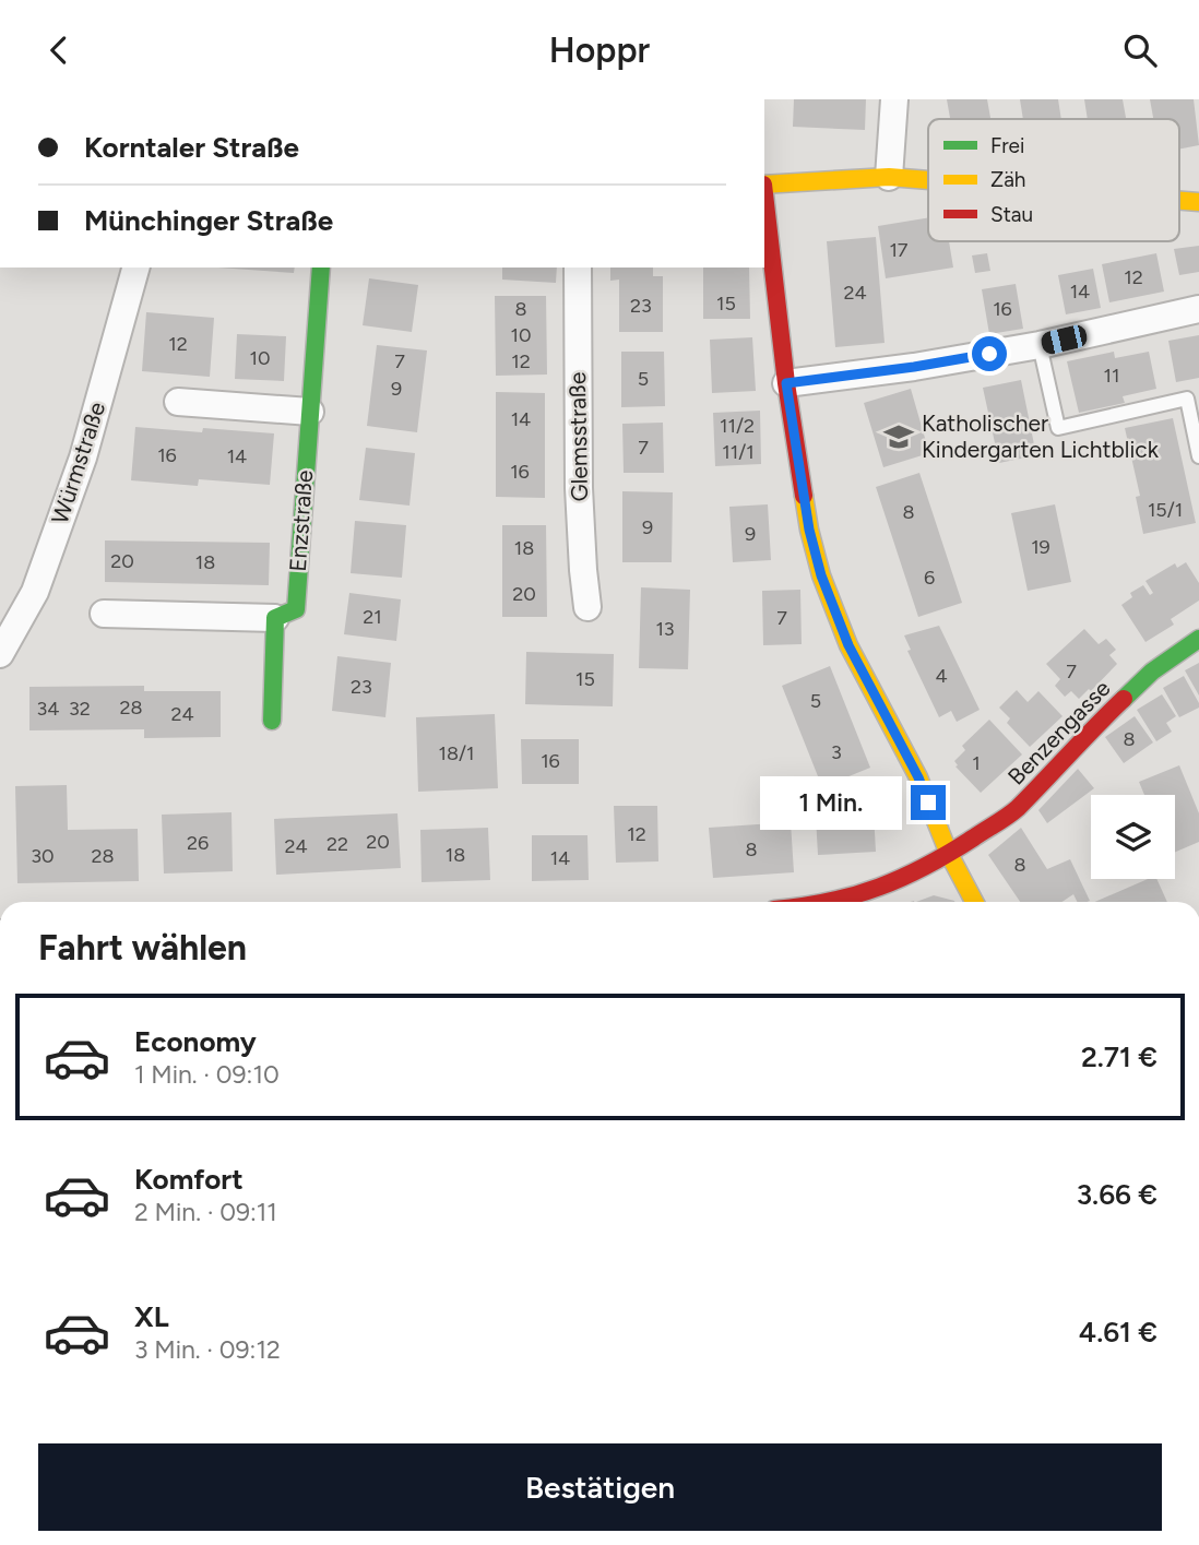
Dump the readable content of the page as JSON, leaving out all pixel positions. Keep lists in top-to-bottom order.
{
  "streets": {
    "street": [
      "Glemsstraße",
      "Würmstraße",
      "Enzstraße",
      "Benzengasse"
    ]
  },
  "places": {
    "school or university": ["Katholischer Kindergarten Lichtblick"]
  },
  "house_numbers": [
    "17",
    "12",
    "14",
    "24",
    "15",
    "23",
    "8",
    "16",
    "10",
    "12",
    "10",
    "7",
    "12",
    "11",
    "5",
    "9",
    "14",
    "11/2",
    "7",
    "11/1",
    "16",
    "14",
    "16",
    "15/1",
    "8",
    "9",
    "9",
    "19",
    "18",
    "20",
    "18",
    "6",
    "20",
    "21",
    "7",
    "13",
    "7",
    "4",
    "15",
    "23",
    "5",
    "28",
    "34",
    "32",
    "24",
    "8",
    "3",
    "18/1",
    "16",
    "1",
    "12",
    "20",
    "26",
    "22",
    "24",
    "8",
    "18",
    "30",
    "28",
    "14",
    "8"
  ],
  "legend": ["Frei", "Zäh", "Stau"],
  "page": {
    "header": "Hoppr",
    "banner": ["Korntaler Straße", "Münchinger Straße"],
    "bubble": "1 Min.",
    "heading": "Fahrt wählen",
    "list": [
      {
        "name": "Economy",
        "note": "1 Min. · 09:10",
        "value": "2.71 €"
      },
      {
        "name": "Komfort",
        "note": "2 Min. · 09:11",
        "value": "3.66 €"
      },
      {
        "name": "XL",
        "note": "3 Min. · 09:12",
        "value": "4.61 €"
      }
    ],
    "buttons": "Bestätigen"
  }
}
